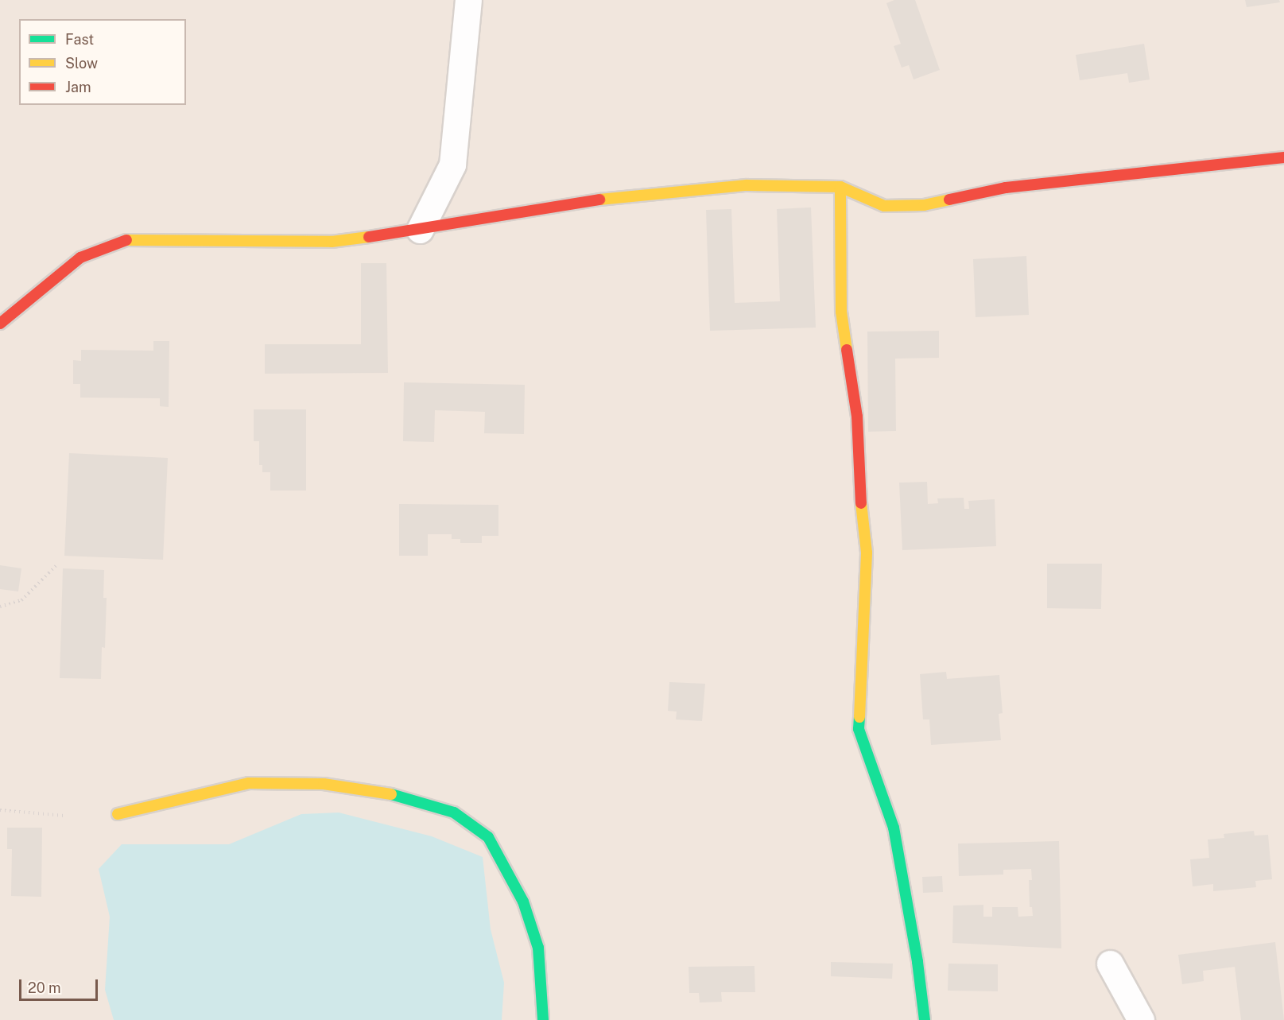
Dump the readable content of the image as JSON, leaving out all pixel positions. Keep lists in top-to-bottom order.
{
  "legend": ["Fast", "Slow", "Jam"],
  "scale_bar": "20 m"
}
